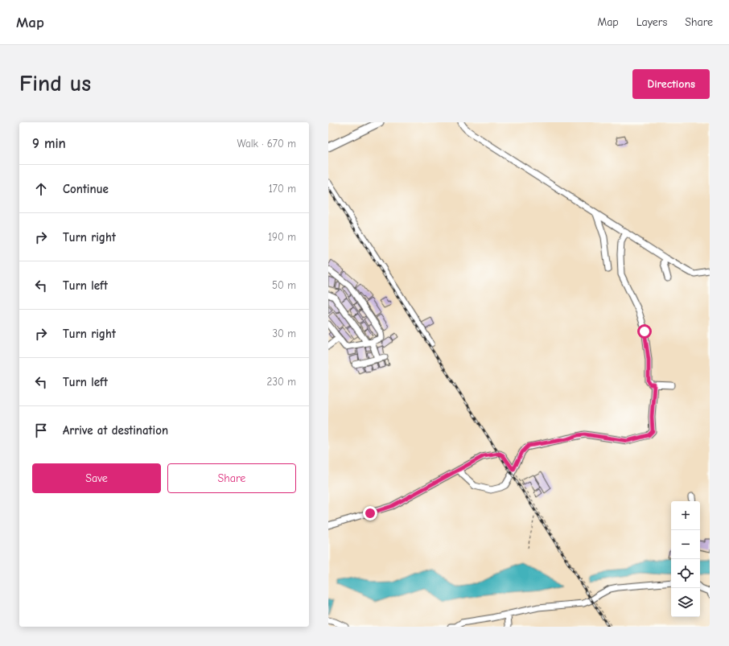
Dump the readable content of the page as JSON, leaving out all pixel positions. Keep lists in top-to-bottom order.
{
  "page": {
    "header": "Map",
    "nav": ["Map", "Layers", "Share"],
    "buttons": [
      "Directions",
      ["Save", "Share"]
    ],
    "title": "Find us",
    "heading": ["9 min", "Walk · 670 m"],
    "list": [
      ["Continue", "170 m"],
      ["Turn right", "190 m"],
      ["Turn left", "50 m"],
      ["Turn right", "30 m"],
      ["Turn left", "230 m"],
      "Arrive at destination"
    ],
    "map_buttons": ["+", "−"]
  }
}
